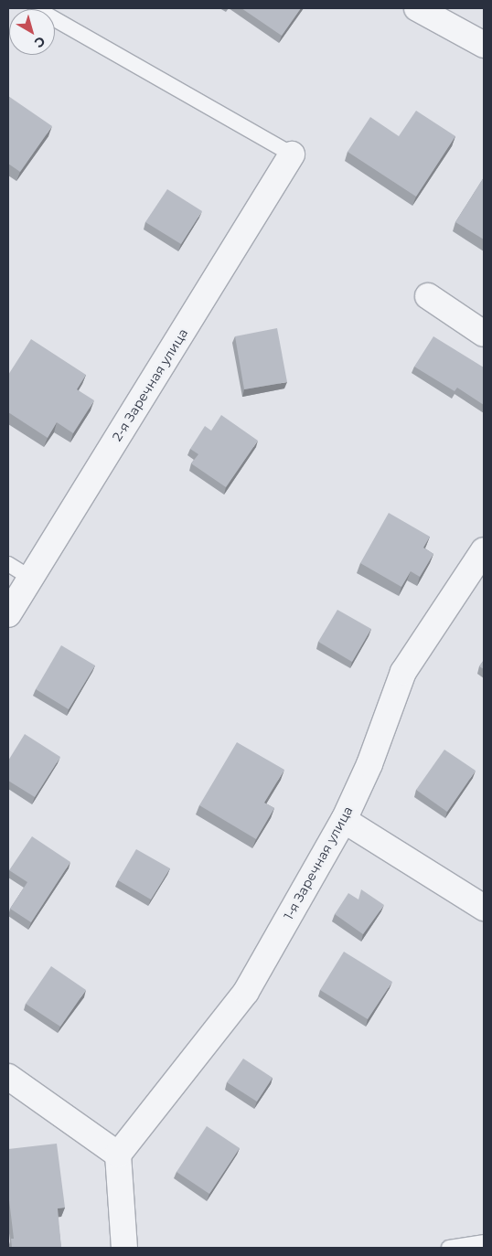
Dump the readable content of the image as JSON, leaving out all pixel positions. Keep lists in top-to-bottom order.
{
  "streets": {
    "street": ["2-я Заречная улица", "1-я Заречная улица"]
  },
  "north": "bottom right"
}
